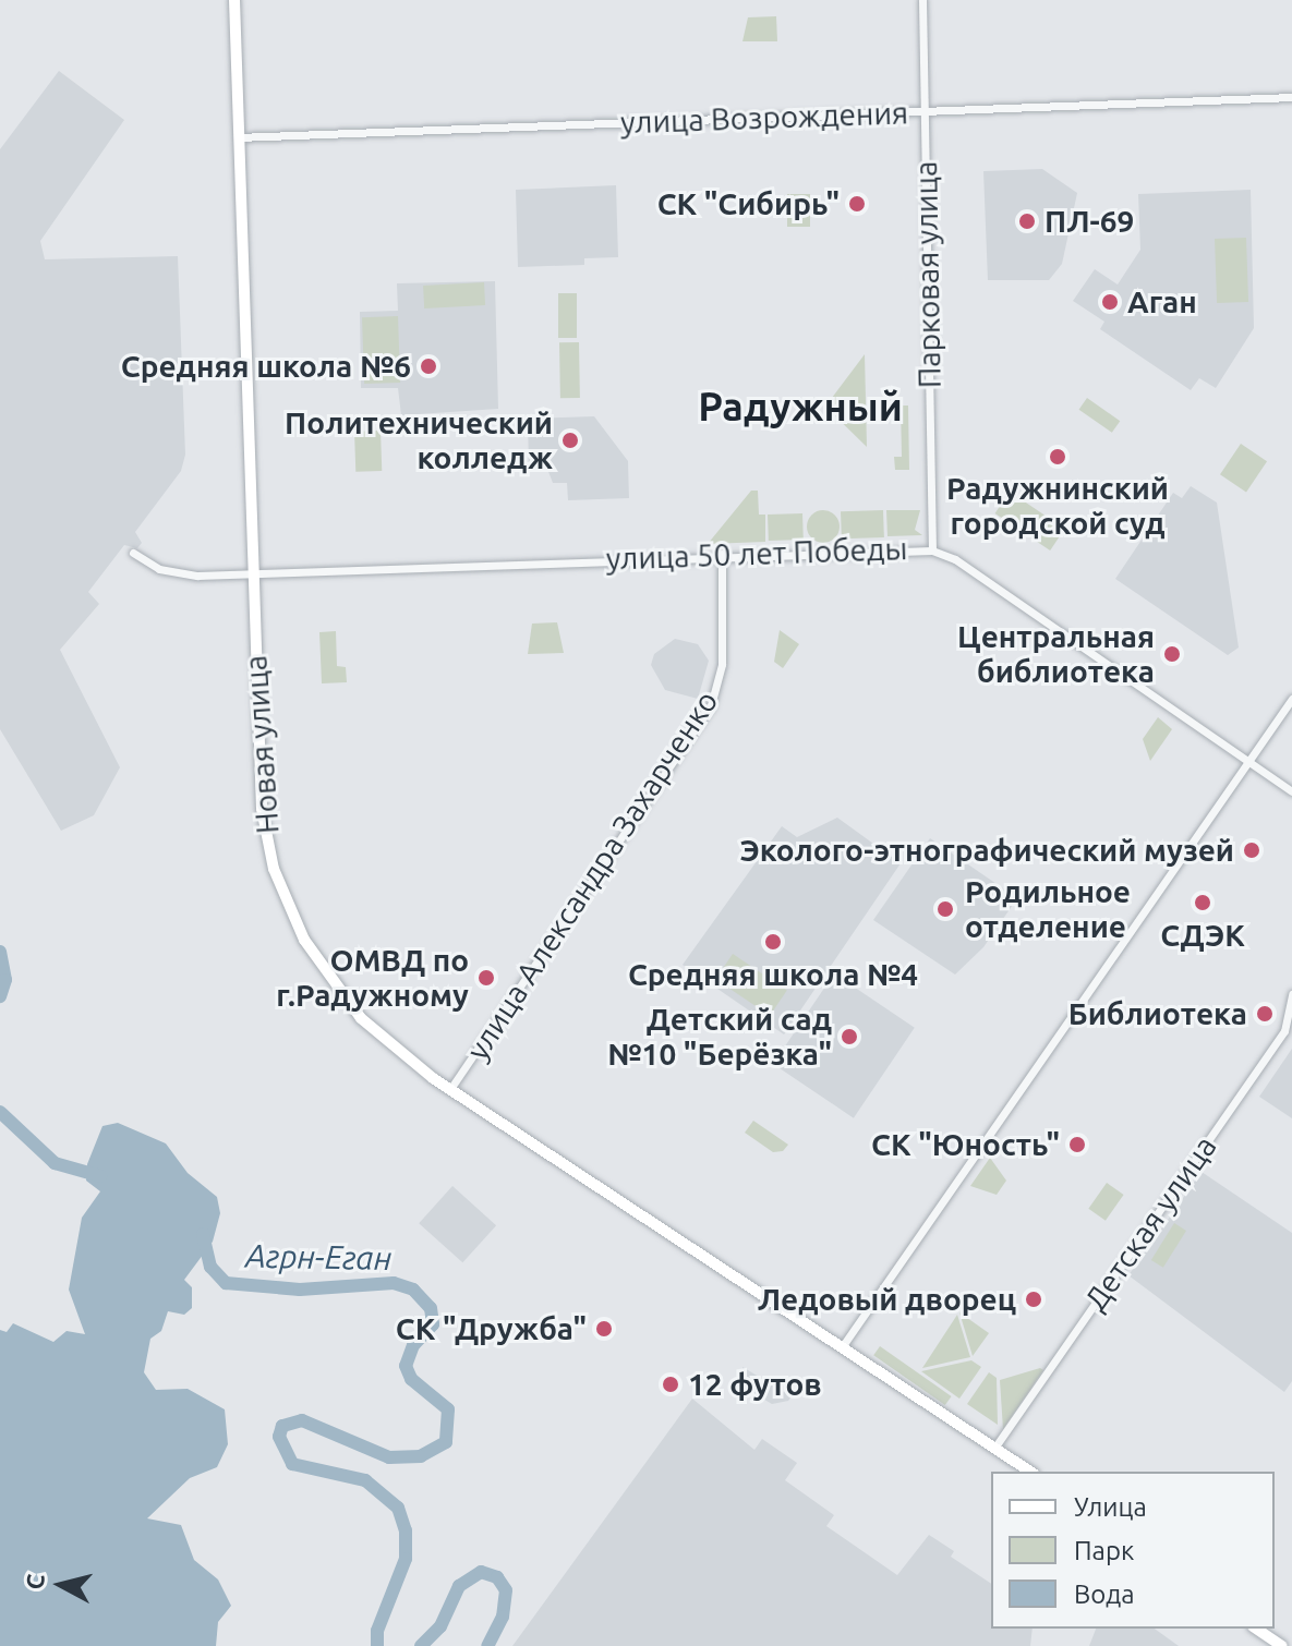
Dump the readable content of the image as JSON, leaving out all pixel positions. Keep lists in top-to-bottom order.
{
  "streets": {
    "street": [
      "улица Возрождения",
      "Парковая улица",
      "улица 50 лет Победы",
      "Новая улица",
      "улица Александра Захарченко",
      "Детская улица"
    ]
  },
  "crossings": [
    ["улица Возрождения", "Парковая улица"],
    ["улица Возрождения", "Новая улица"],
    ["Парковая улица", "улица 50 лет Победы"],
    ["улица 50 лет Победы", "Новая улица"],
    ["улица 50 лет Победы", "улица Александра Захарченко"],
    ["Новая улица", "улица Александра Захарченко"],
    ["Новая улица", "Детская улица"]
  ],
  "districts": ["Радужный"],
  "water": ["Агрн-Еган"],
  "places": [
    "СК \"Сибирь\"",
    "ПЛ-69",
    "Аган",
    "Средняя школа №6",
    "Политехнический колледж",
    "Радужнинский городской суд",
    "Центральная библиотека",
    "Эколого-этнографический музей",
    "СДЭК",
    "Родильное отделение",
    "Средняя школа №4",
    "ОМВД по г.Радужному",
    "Библиотека",
    "Детский сад №10 \"Берёзка\"",
    "СК \"Юность\"",
    "Ледовый дворец",
    "СК \"Дружба\"",
    "12 футов"
  ],
  "legend": ["Улица", "Парк", "Вода"],
  "north": "left"
}
